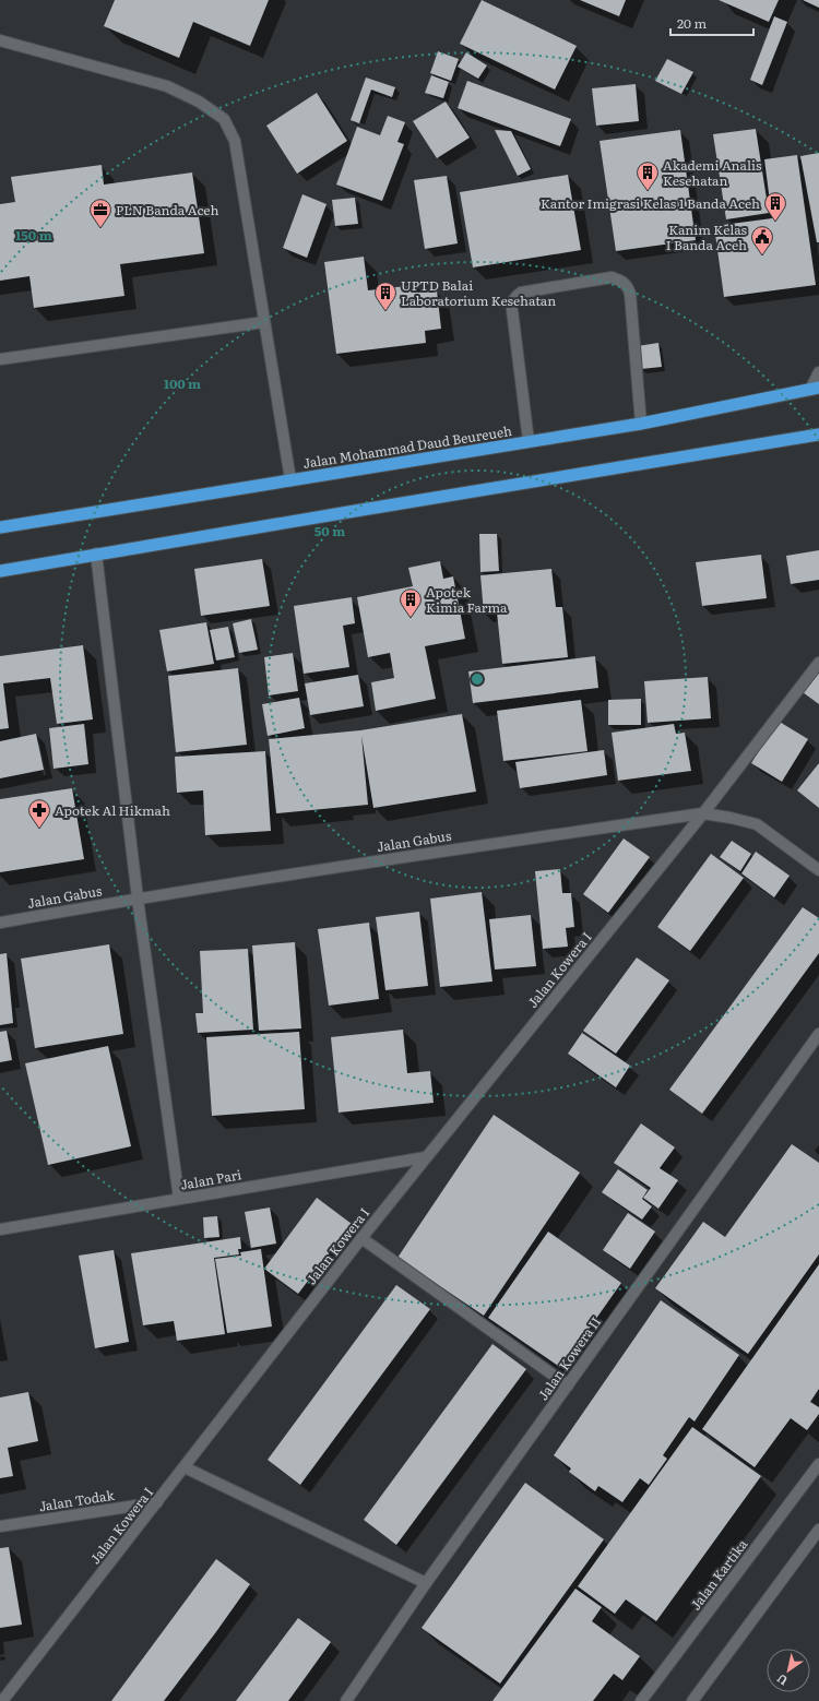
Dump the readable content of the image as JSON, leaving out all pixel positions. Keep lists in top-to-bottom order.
{
  "streets": {
    "highway": ["Jalan Mohammad Daud Beureueh"],
    "street": [
      "Jalan Gabus",
      "Jalan Kowera I",
      "Jalan Pari",
      "Jalan Kowera II",
      "Jalan Todak",
      "Jalan Kartika"
    ]
  },
  "crossings": [
    ["Jalan Gabus", "Jalan Kowera I"],
    ["Jalan Kowera I", "Jalan Pari"],
    ["Jalan Kowera I", "Jalan Todak"]
  ],
  "places": {
    "building": [
      "Akademi Analis Kesehatan",
      "Kantor Imigrasi Kelas 1 Banda Aceh",
      "UPTD Balai Laboratorium Kesehatan",
      "Apotek Kimia Farma"
    ],
    "office": ["PLN Banda Aceh"],
    "public building": ["Kanim Kelas I Banda Aceh"],
    "pharmacy": ["Apotek Al Hikmah"]
  },
  "scale_bar": "20 m",
  "north": "bottom left",
  "rings": ["150 m", "100 m", "50 m"]
}
